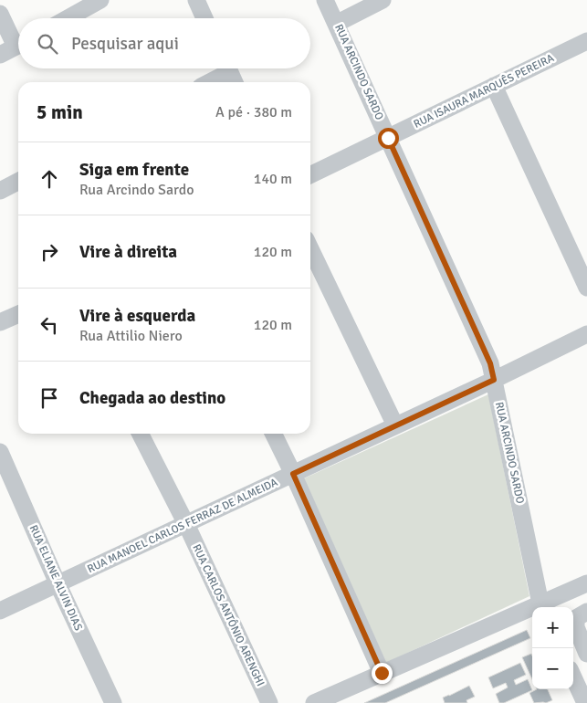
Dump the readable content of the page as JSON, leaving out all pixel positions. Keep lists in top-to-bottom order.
{
  "streets": {
    "street": [
      "RUA ARCINDO SARDO",
      "RUA ISAURA MARQUÊS PEREIRA",
      "RUA MANOEL CARLOS FERRAZ DE ALMEIDA",
      "RUA ELIANE ALVIN DIAS",
      "RUA CARLOS ANTÔNIO ARENGHI"
    ]
  },
  "crossings": [
    ["RUA ARCINDO SARDO", "RUA ISAURA MARQUÊS PEREIRA"],
    ["RUA ARCINDO SARDO", "RUA MANOEL CARLOS FERRAZ DE ALMEIDA"],
    ["RUA MANOEL CARLOS FERRAZ DE ALMEIDA", "RUA ELIANE ALVIN DIAS"],
    ["RUA MANOEL CARLOS FERRAZ DE ALMEIDA", "RUA CARLOS ANTÔNIO ARENGHI"]
  ],
  "page": {
    "search": "Pesquisar aqui",
    "heading": ["5 min", "A pé · 380 m"],
    "list": [
      ["Siga em frente", "Rua Arcindo Sardo", "140 m"],
      ["Vire à direita", "120 m"],
      ["Vire à esquerda", "Rua Attilio Niero", "120 m"],
      "Chegada ao destino"
    ],
    "map_buttons": ["+", "−"]
  }
}
